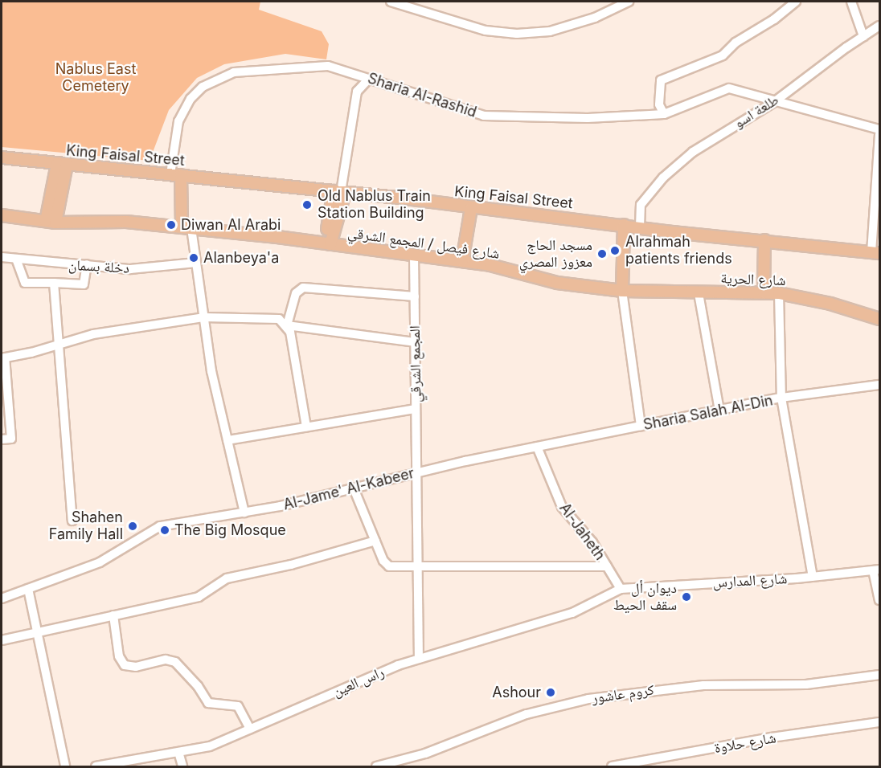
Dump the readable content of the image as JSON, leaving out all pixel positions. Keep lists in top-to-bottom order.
{
  "streets": {
    "main road": ["King Faisal Street", "شارع فيصل / المجمع الشرقي", "شارع الحرية"],
    "street": [
      "Sharia Al-Rashid",
      "طلعة اسو",
      "دخلة بسمان",
      "المجمع الشرقي",
      "Sharia Salah Al-Din",
      "Al-Jame' Al-Kabeer",
      "Al-Jaheth",
      "شارع المدارس",
      "راس العين",
      "كروم عاشور",
      "شارع حلاوة"
    ]
  },
  "crossings": [
    ["Sharia Al-Rashid", "طلعة اسو"],
    ["Sharia Al-Rashid", "King Faisal Street"],
    ["طلعة اسو", "King Faisal Street"],
    ["شارع فيصل / المجمع الشرقي", "شارع الحرية"],
    ["شارع فيصل / المجمع الشرقي", "المجمع الشرقي"],
    ["المجمع الشرقي", "Al-Jame' Al-Kabeer"],
    ["المجمع الشرقي", "راس العين"],
    ["Sharia Salah Al-Din", "Al-Jame' Al-Kabeer"],
    ["Sharia Salah Al-Din", "Al-Jaheth"],
    ["Al-Jame' Al-Kabeer", "Al-Jaheth"],
    ["Al-Jaheth", "شارع المدارس"],
    ["Al-Jaheth", "راس العين"],
    ["شارع المدارس", "راس العين"]
  ],
  "parks": ["Nablus East Cemetery"],
  "places": [
    "Old Nablus Train Station Building",
    "Diwan Al Arabi",
    "Alrahmah patients friends",
    "مسجد الحاج معزوز المصري",
    "Alanbeya'a",
    "Shahen Family Hall",
    "The Big Mosque",
    "ديوان أل سقف الحيط",
    "Ashour"
  ]
}
